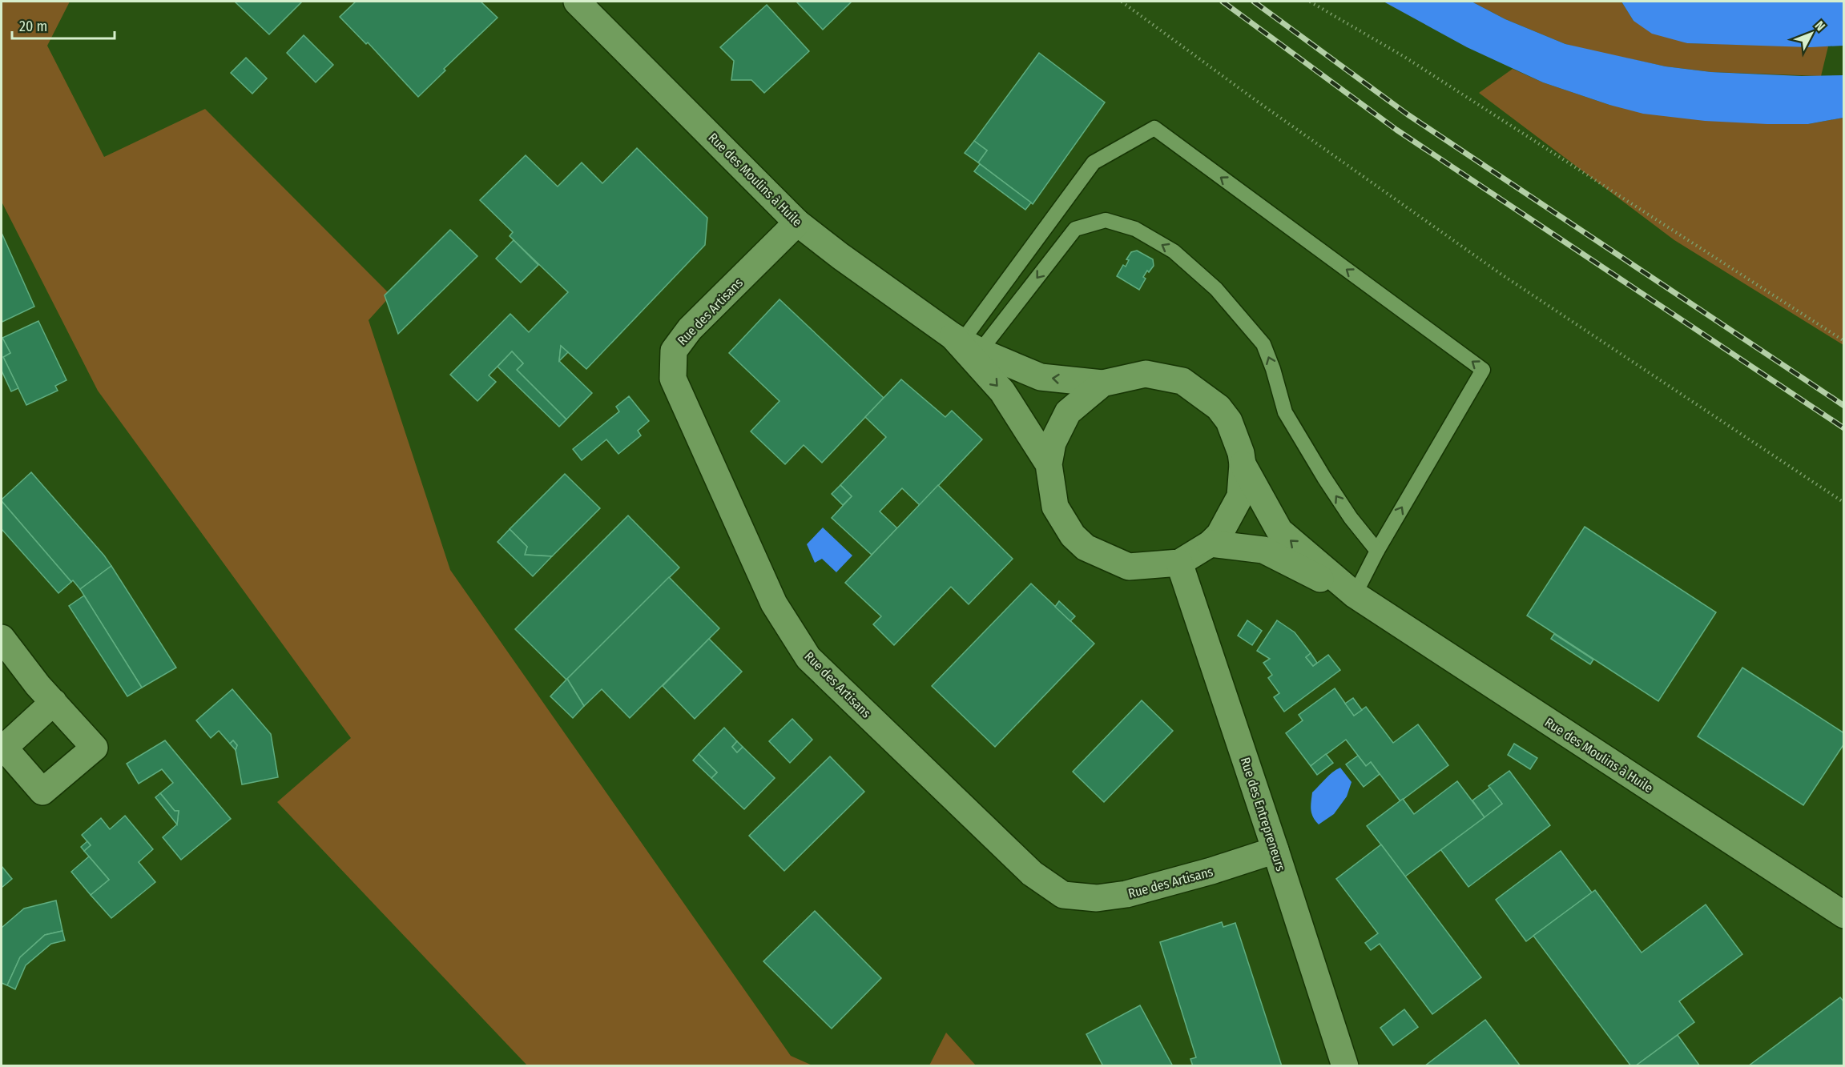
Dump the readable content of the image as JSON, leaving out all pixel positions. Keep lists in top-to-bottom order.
{
  "streets": {
    "street": ["Rue des Moulins à Huile", "Rue des Artisans", "Rue des Entrepreneurs"]
  },
  "crossings": [
    ["Rue des Moulins à Huile", "Rue des Artisans"],
    ["Rue des Artisans", "Rue des Entrepreneurs"]
  ],
  "scale_bar": "20 m",
  "north": "top right"
}
